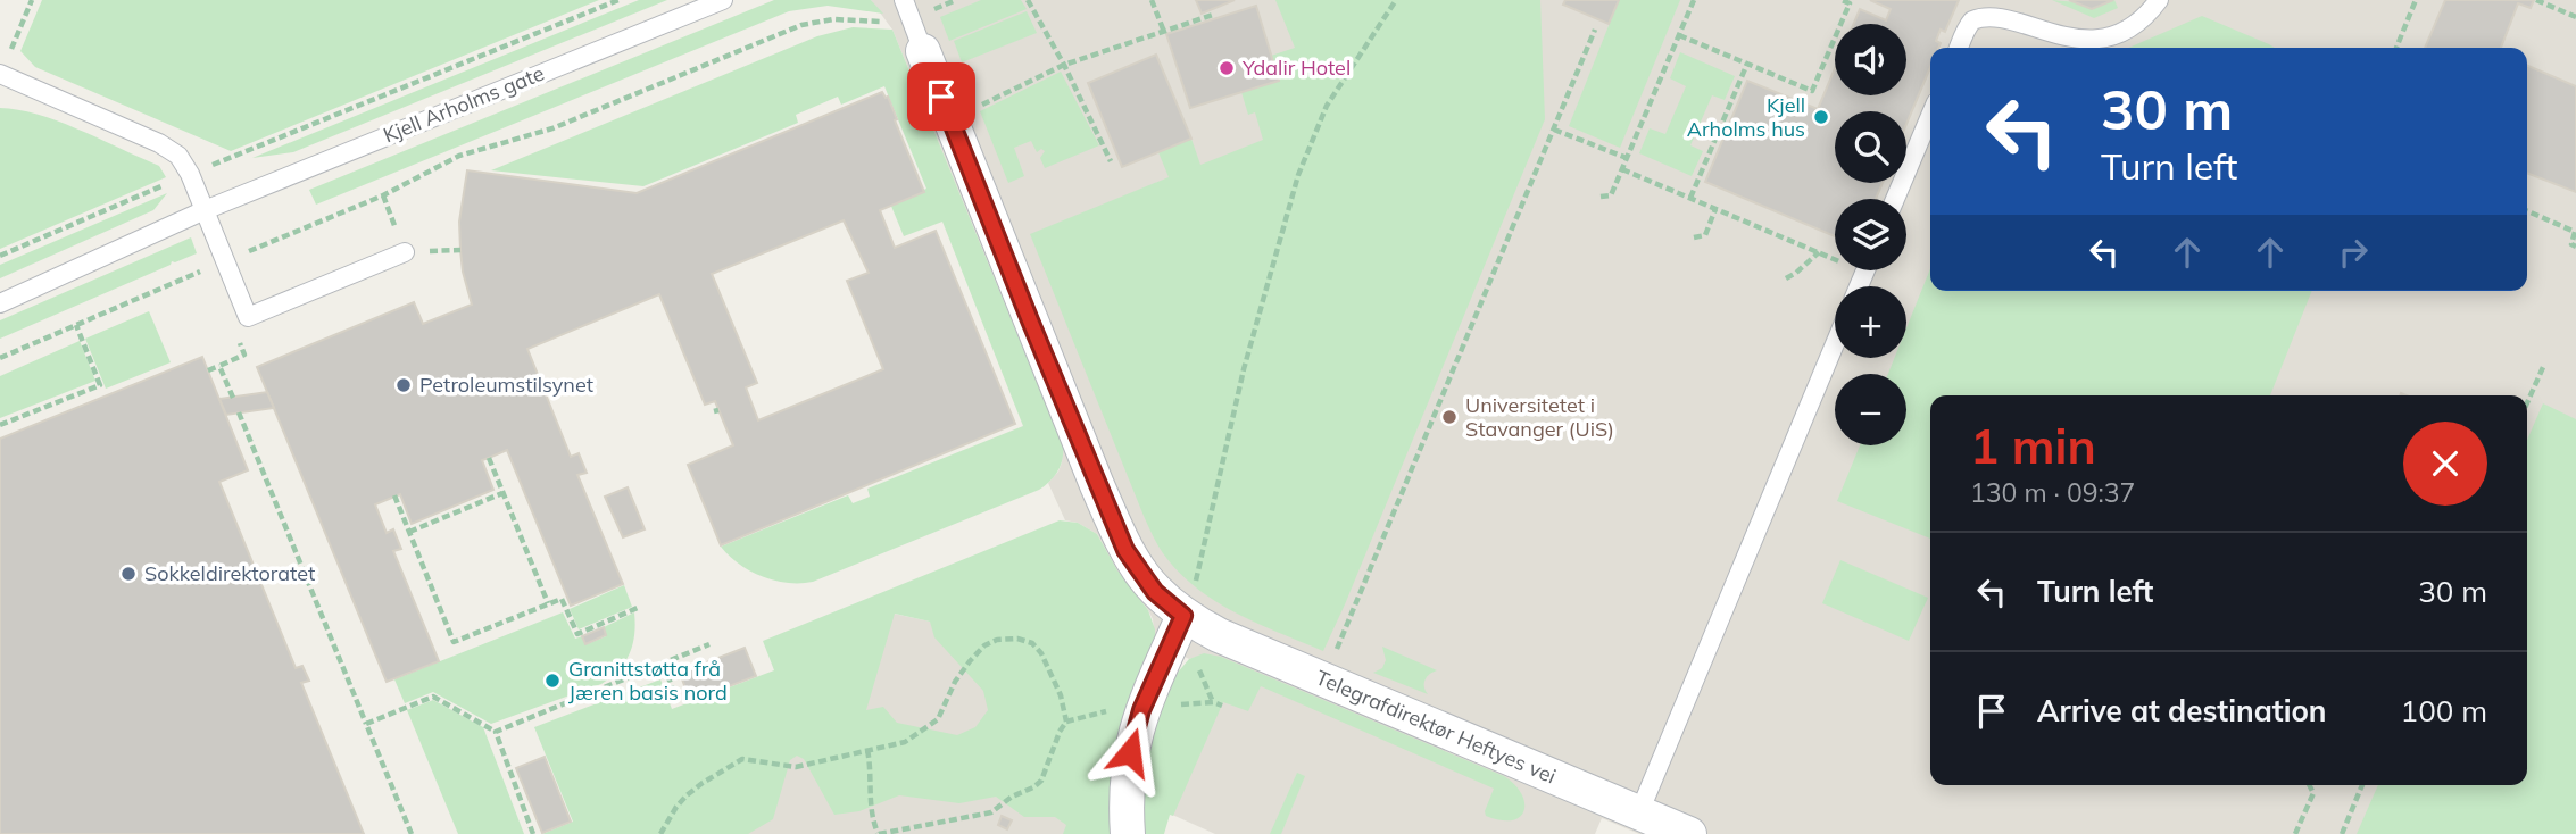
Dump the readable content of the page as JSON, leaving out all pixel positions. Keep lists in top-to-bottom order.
{
  "streets": {
    "street": ["Telegrafdirektør Heftyes vei"],
    "lane": ["Kjell Arholms gate"]
  },
  "places": [
    "Ydalir Hotel",
    "Kjell Arholms hus",
    "Petroleumstilsynet",
    "Universitetet i Stavanger (UiS)",
    "Sokkeldirektoratet",
    "Granittstøtta frå Jæren basis nord"
  ],
  "page": {
    "map_buttons": ["+", "−"],
    "turn": ["30 m", "Turn left"],
    "heading": ["1 min", "130 m · 09:37"],
    "list": [
      {
        "name": "Turn left",
        "value": "30 m"
      },
      {
        "name": "Arrive at destination",
        "value": "100 m"
      }
    ]
  }
}
